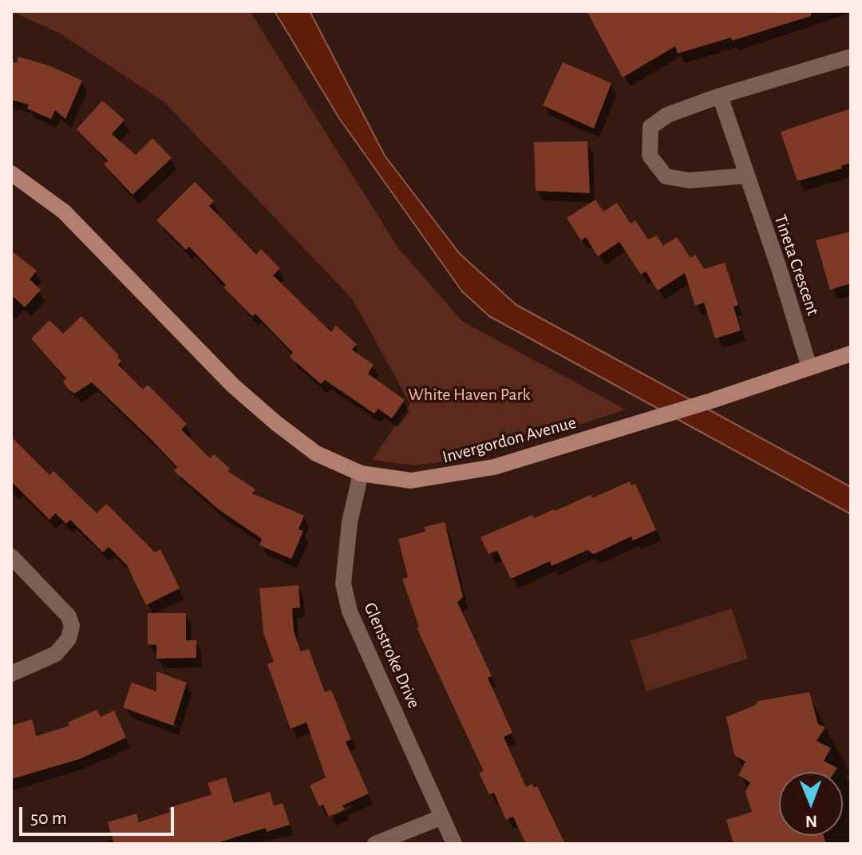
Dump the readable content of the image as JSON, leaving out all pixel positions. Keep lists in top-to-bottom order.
{
  "streets": {
    "street": ["Tineta Crescent", "Invergordon Avenue", "Glenstroke Drive"]
  },
  "crossings": [
    ["Tineta Crescent", "Invergordon Avenue"],
    ["Invergordon Avenue", "Glenstroke Drive"]
  ],
  "parks": ["White Haven Park"],
  "scale_bar": "50 m",
  "north": "bottom"
}
